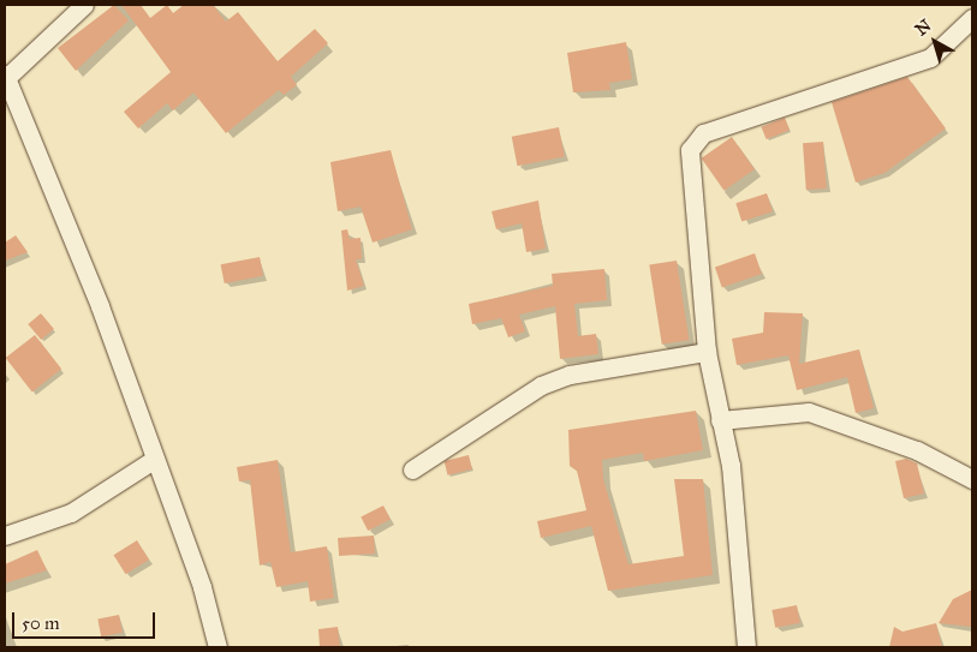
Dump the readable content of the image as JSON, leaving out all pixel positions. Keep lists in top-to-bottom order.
{
  "scale_bar": "50 m",
  "north": "top left"
}
